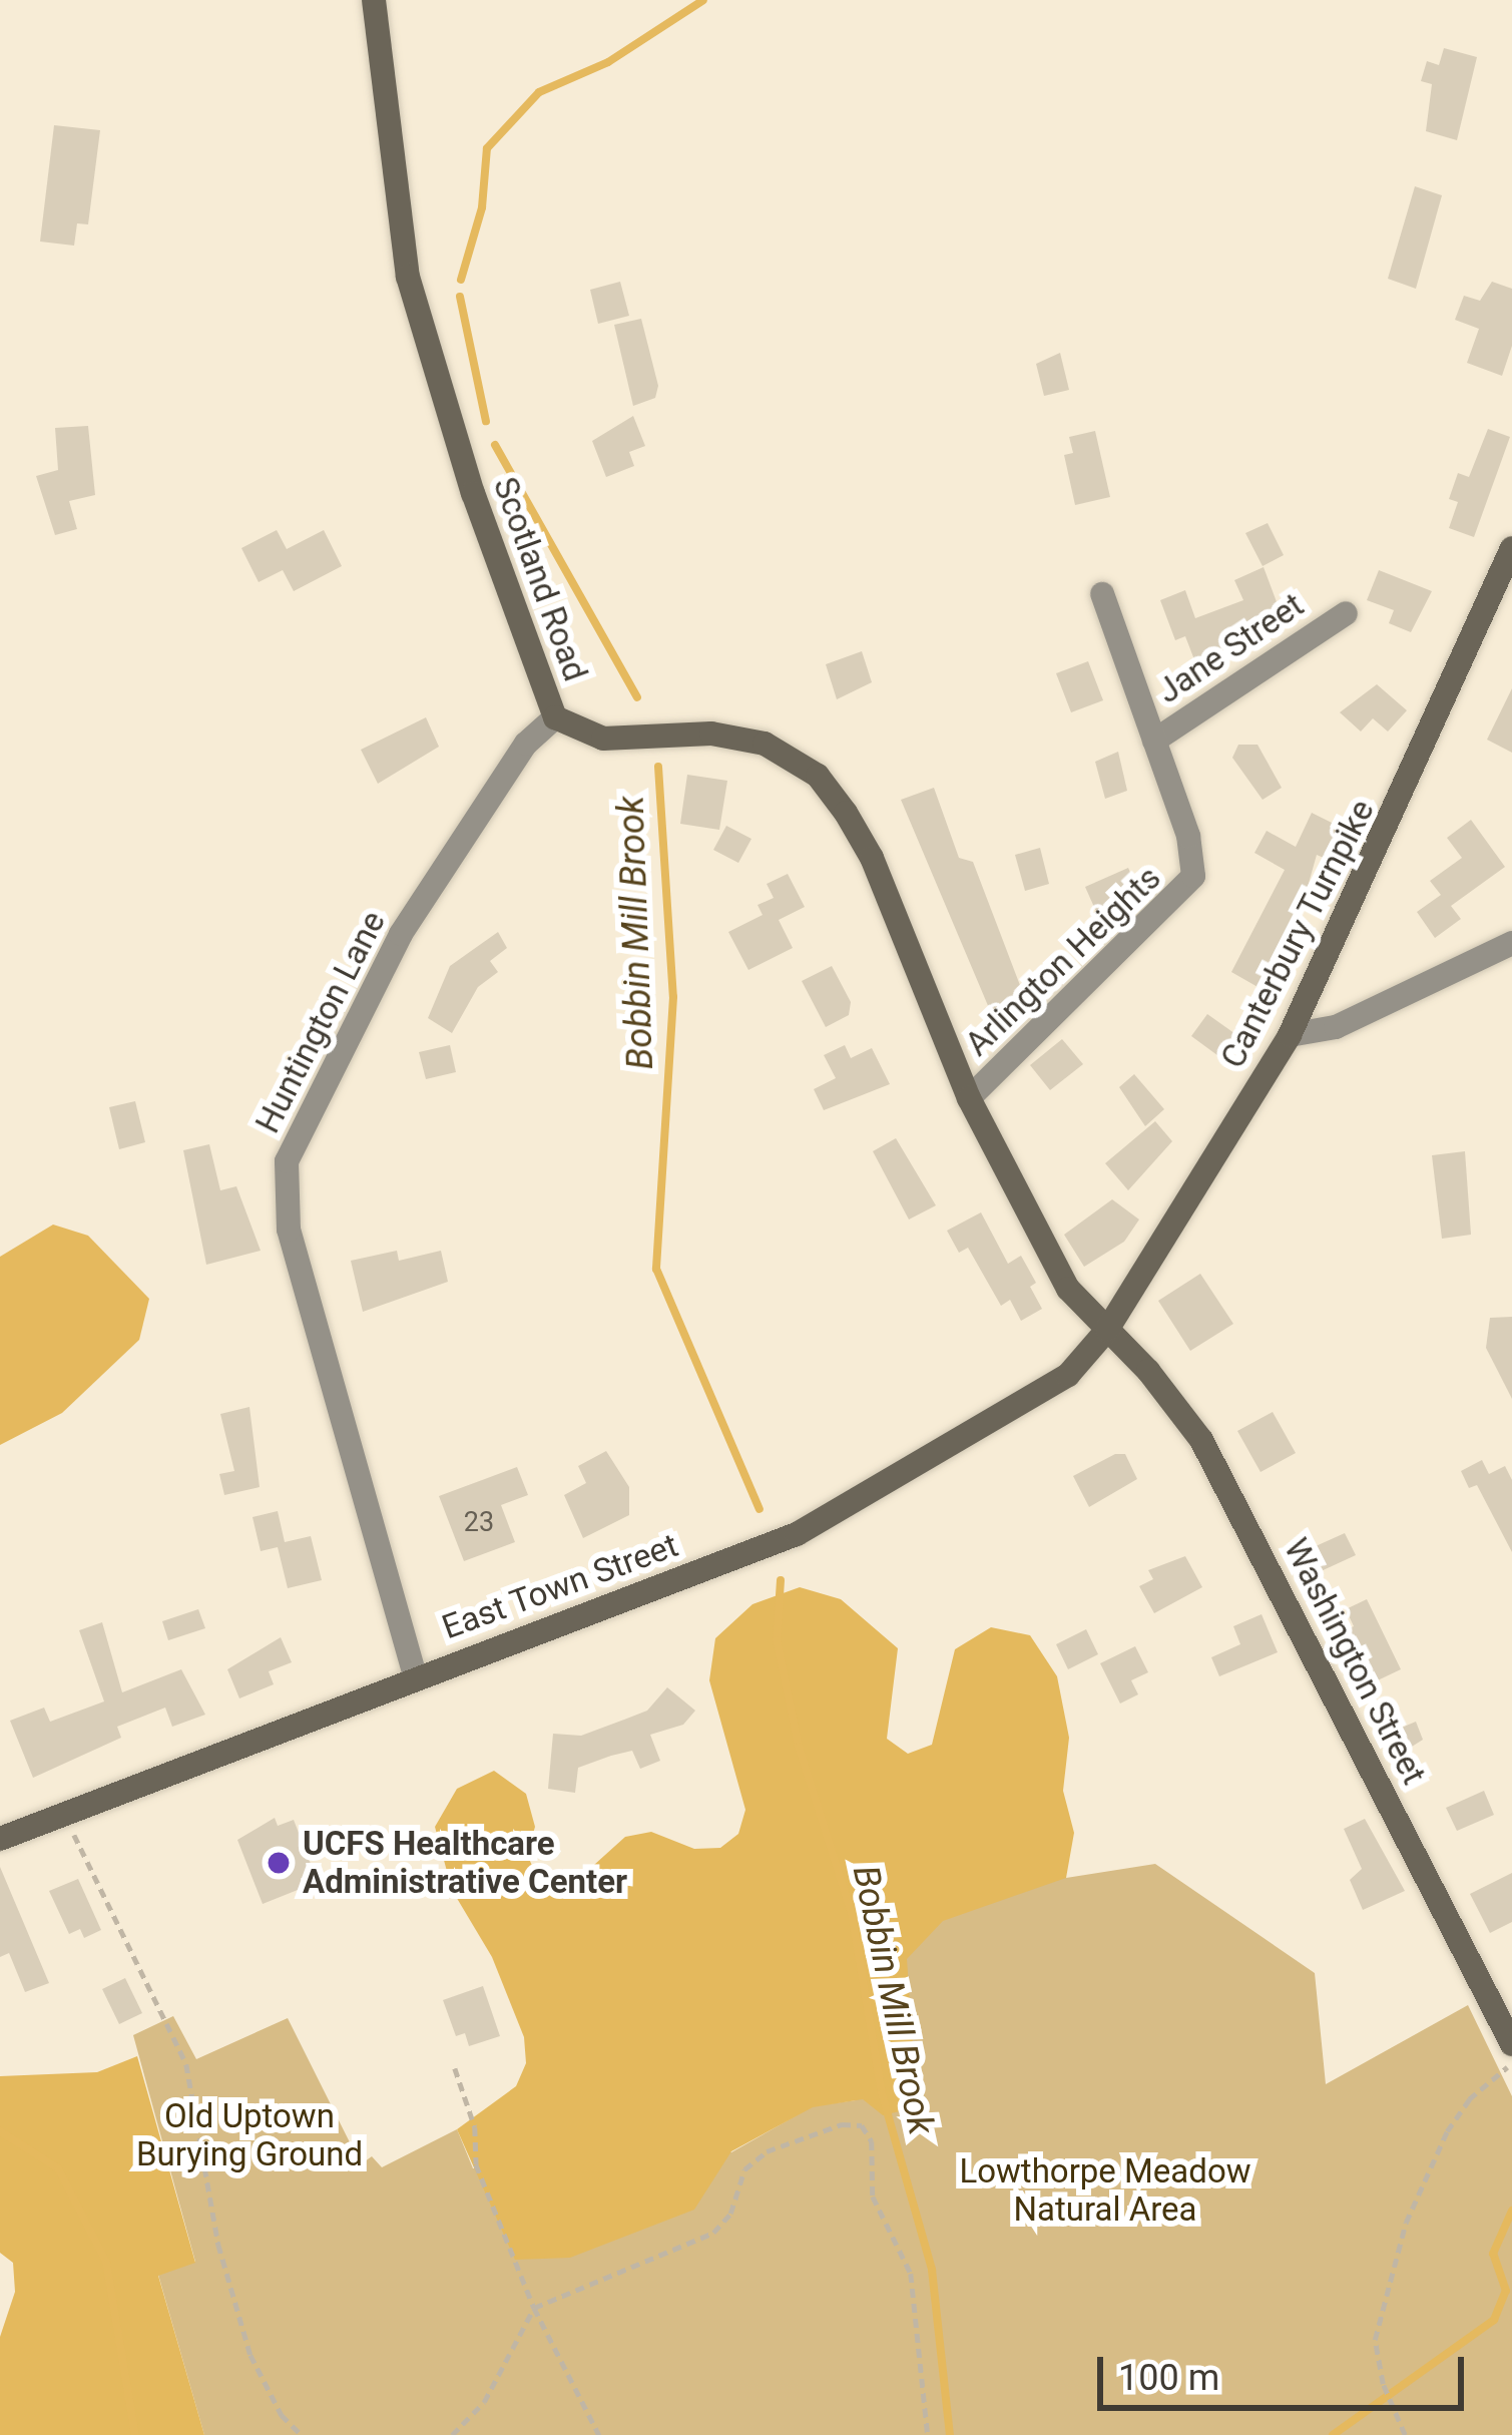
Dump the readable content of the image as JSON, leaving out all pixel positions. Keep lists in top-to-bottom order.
{
  "streets": {
    "street": [
      "Scotland Road",
      "Jane Street",
      "Canterbury Turnpike",
      "Arlington Heights",
      "Huntington Lane",
      "East Town Street",
      "Washington Street"
    ]
  },
  "crossings": [
    ["Scotland Road", "Canterbury Turnpike"],
    ["Scotland Road", "Arlington Heights"],
    ["Scotland Road", "Huntington Lane"],
    ["Scotland Road", "East Town Street"],
    ["Scotland Road", "Washington Street"],
    ["Jane Street", "Arlington Heights"],
    ["Canterbury Turnpike", "East Town Street"],
    ["Canterbury Turnpike", "Washington Street"],
    ["Huntington Lane", "East Town Street"],
    ["East Town Street", "Washington Street"]
  ],
  "water": ["Bobbin Mill Brook"],
  "parks": ["Old Uptown Burying Ground", "Lowthorpe Meadow Natural Area"],
  "places": ["UCFS Healthcare Administrative Center"],
  "house_numbers": ["23"],
  "scale_bar": "100 m"
}
